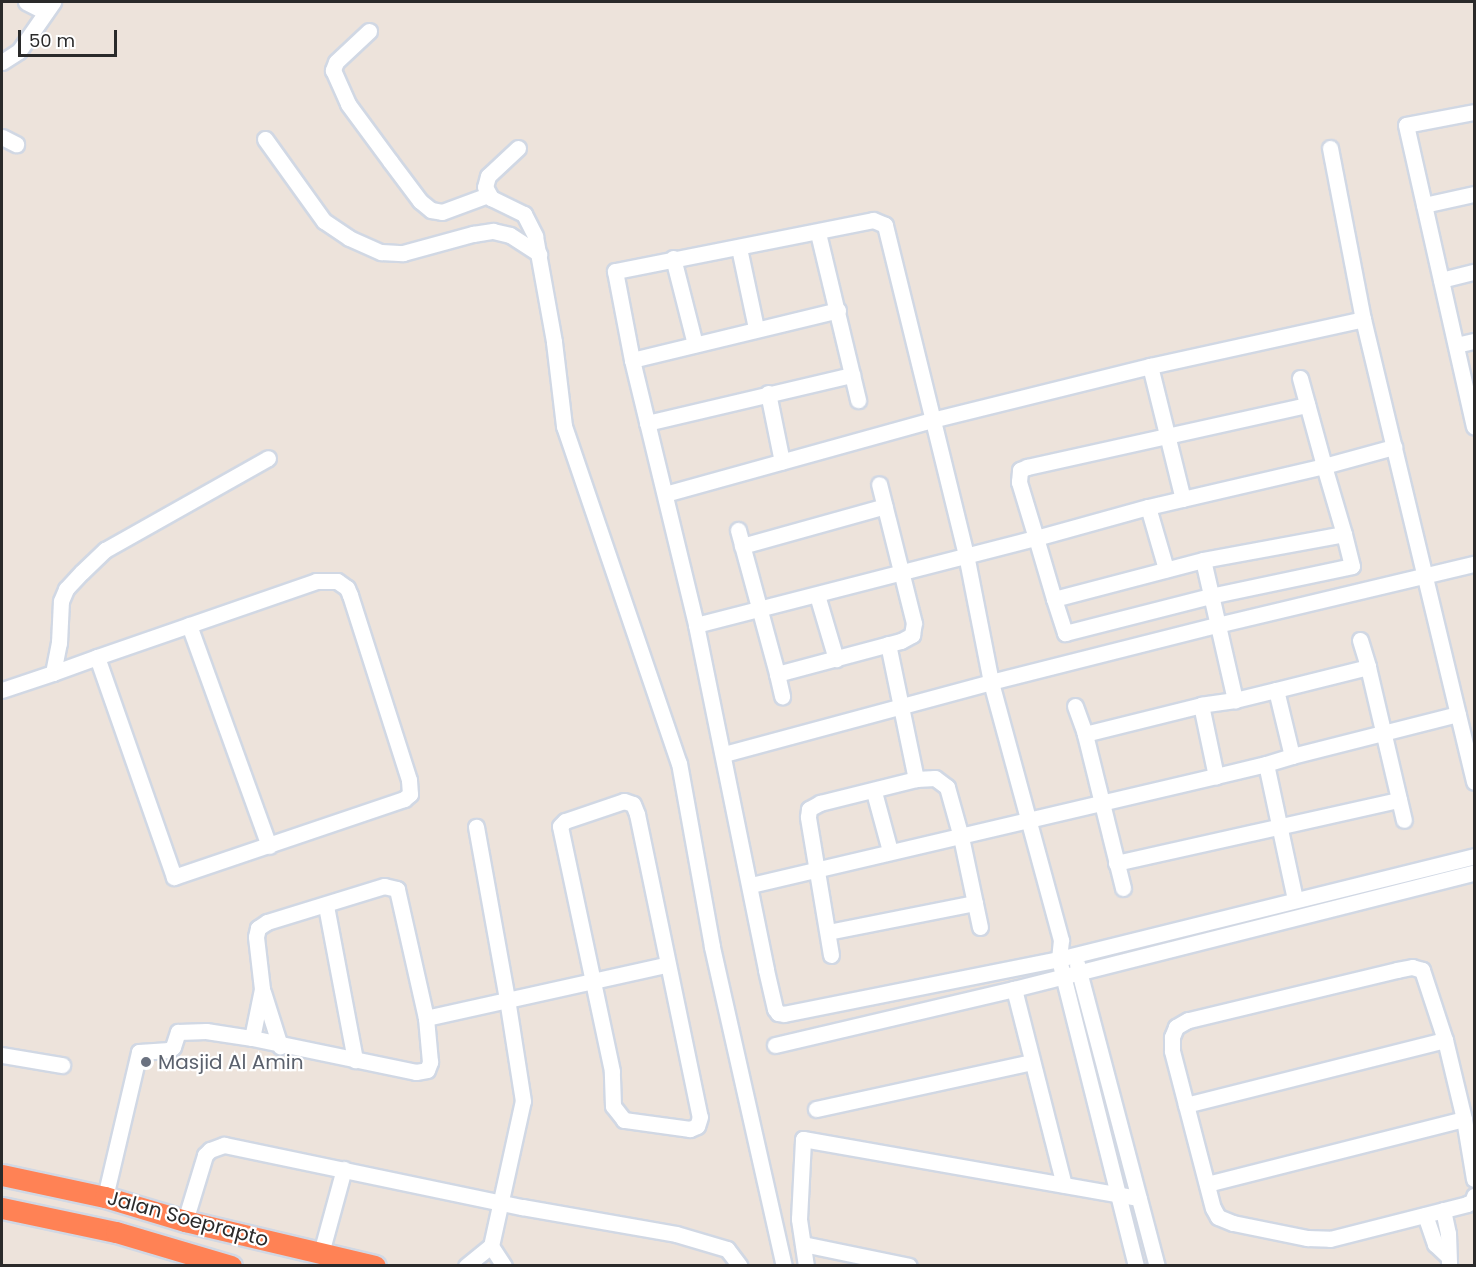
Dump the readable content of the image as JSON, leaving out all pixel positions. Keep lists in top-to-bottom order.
{
  "streets": {
    "highway": ["Jalan Soeprapto"]
  },
  "places": ["Masjid Al Amin"],
  "scale_bar": "50 m"
}
